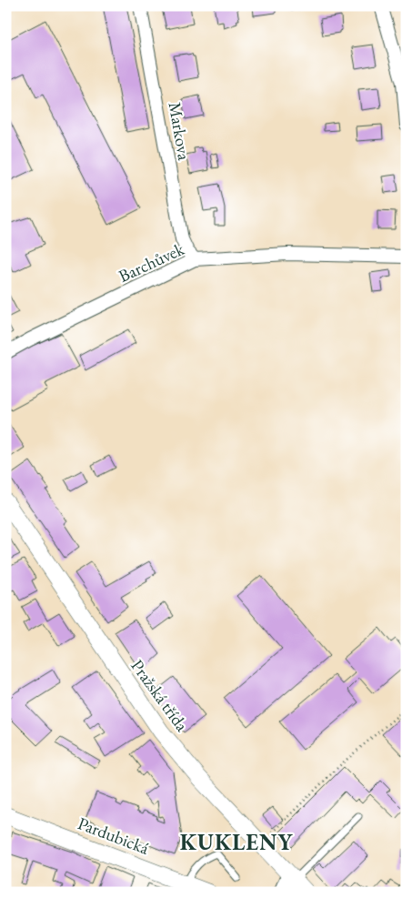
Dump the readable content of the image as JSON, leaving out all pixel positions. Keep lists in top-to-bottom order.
{
  "streets": {
    "street": [
      "Markova",
      "Barchůvek",
      "Pražská třída",
      "Pardubická"
    ]
  },
  "crossings": [
    ["Markova", "Barchůvek"]
  ],
  "districts": ["KUKLENY"]
}
